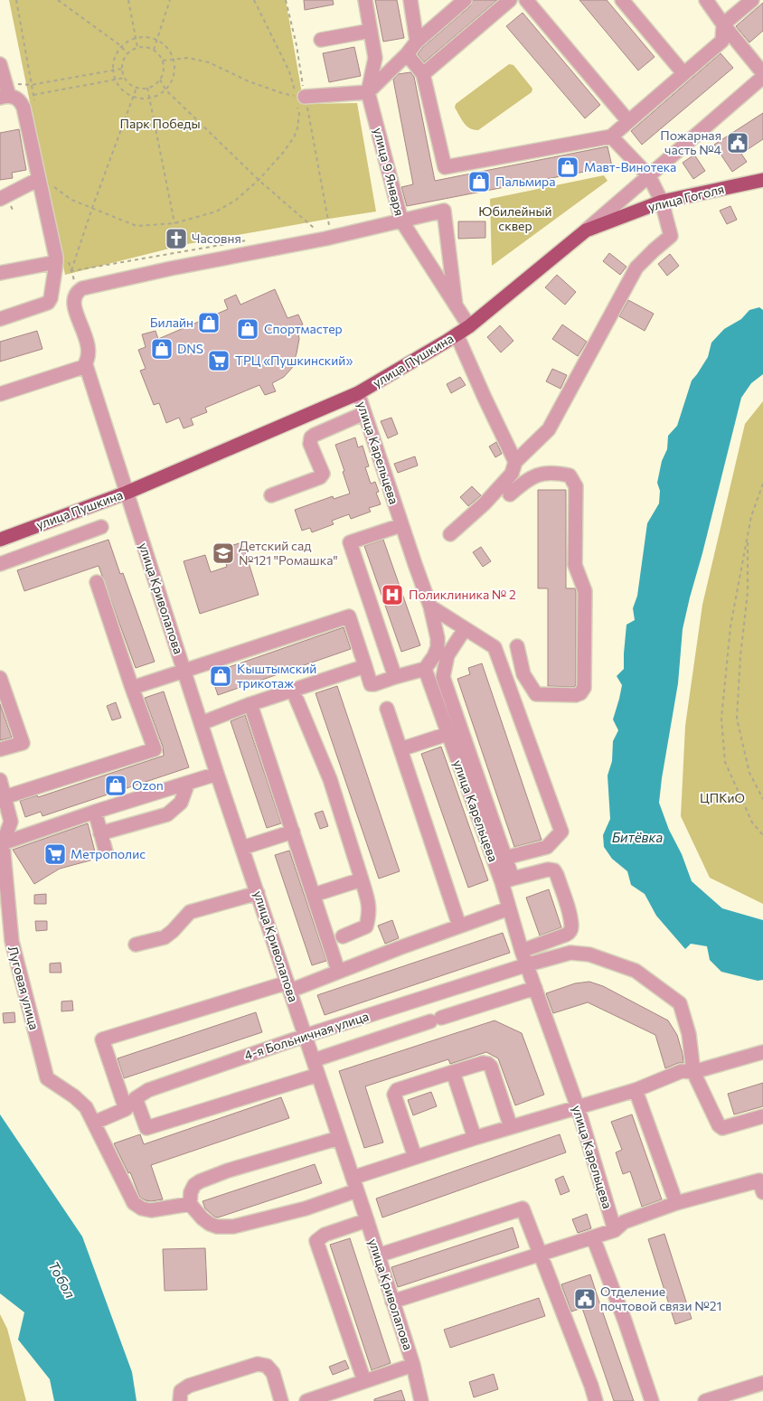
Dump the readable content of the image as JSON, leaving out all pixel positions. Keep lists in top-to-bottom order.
{
  "streets": {
    "main road": ["улица Гоголя", "улица Пушкина"],
    "street": [
      "улица 9 Января",
      "улица Карельцева",
      "улица Криволапова",
      "Луговая улица",
      "4-я Больничная улица"
    ]
  },
  "crossings": [
    ["улица 9 Января", "улица Пушкина"],
    ["улица Гоголя", "улица Пушкина"],
    ["улица Пушкина", "улица Карельцева"],
    ["улица Пушкина", "улица Криволапова"],
    ["улица Карельцева", "4-я Больничная улица"],
    ["улица Криволапова", "4-я Больничная улица"],
    ["Луговая улица", "4-я Больничная улица"]
  ],
  "water": ["Битёвка", "Тобол"],
  "parks": ["Парк Победы", "Юбилейный сквер", "ЦПКиО"],
  "places": {
    "public building": ["Пожарная часть №4", "Отделение почтовой связи №21"],
    "shop": [
      "Мавт-Винотека",
      "Пальмира",
      "Билайн",
      "Спортмастер",
      "DNS",
      "Кыштымский трикотаж",
      "Ozon"
    ],
    "church": ["Часовня"],
    "supermarket": ["ТРЦ «Пушкинский»", "Метрополис"],
    "school or university": ["Детский сад №121 \"Ромашка\""],
    "hospital": ["Поликлиника № 2"]
  }
}
